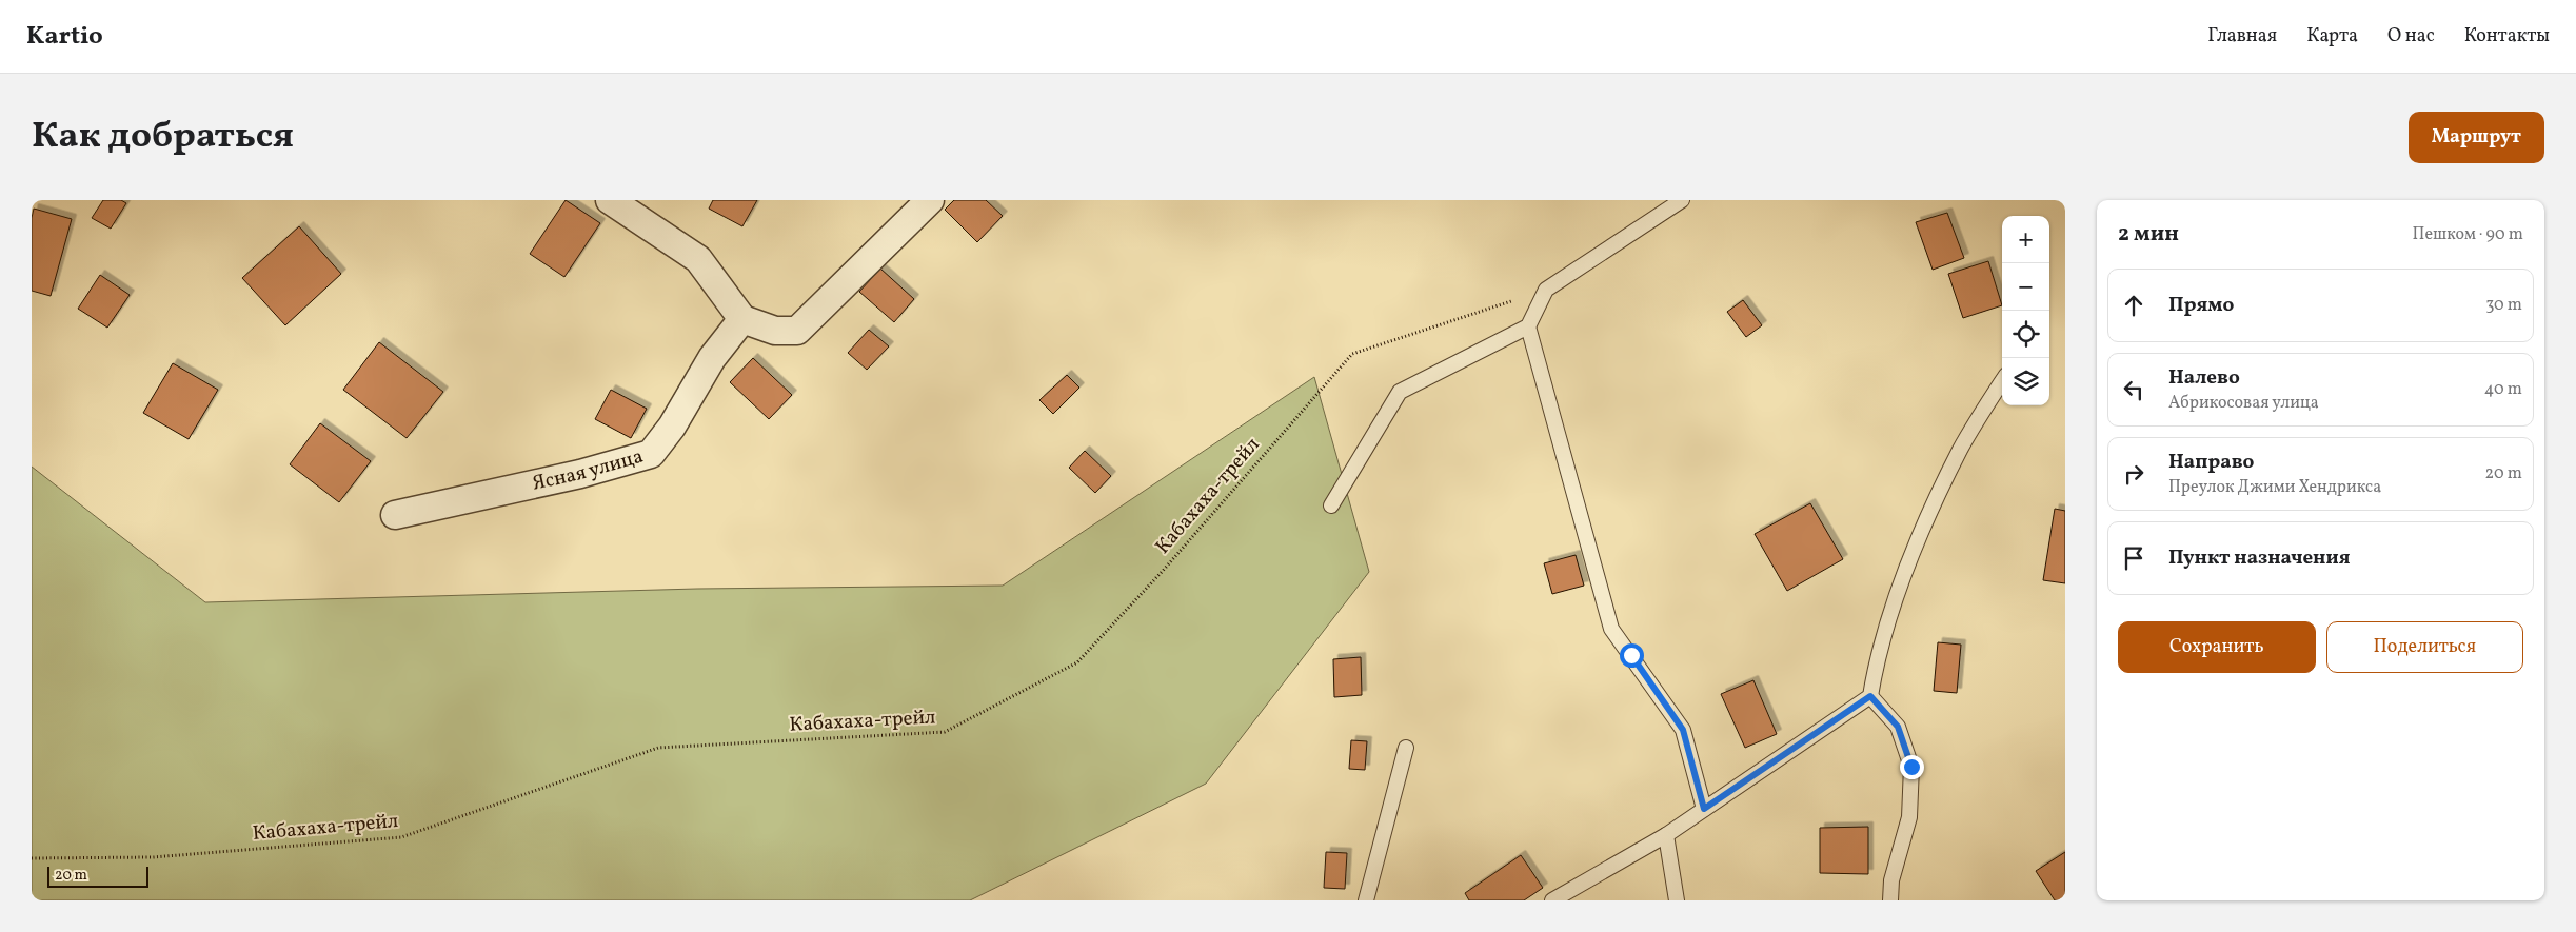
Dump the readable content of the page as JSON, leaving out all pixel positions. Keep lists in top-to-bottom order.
{
  "streets": {
    "street": ["Ясная улица"],
    "path": ["Кабахаха-трейл"]
  },
  "scale_bar": "20 m",
  "page": {
    "header": "Kartio",
    "nav": [
      "Главная",
      "Карта",
      "О нас",
      "Контакты"
    ],
    "title": "Как добраться",
    "buttons": [
      "Маршрут",
      ["Сохранить", "Поделиться"]
    ],
    "heading": ["2 мин", "Пешком · 90 m"],
    "map_buttons": ["+", "−"],
    "list": [
      ["Прямо", "30 m"],
      ["Налево", "Абрикосовая улица", "40 m"],
      ["Направо", "Преулок Джими Хендрикса", "20 m"],
      "Пункт назначения"
    ],
    "scale": "20 m"
  }
}
